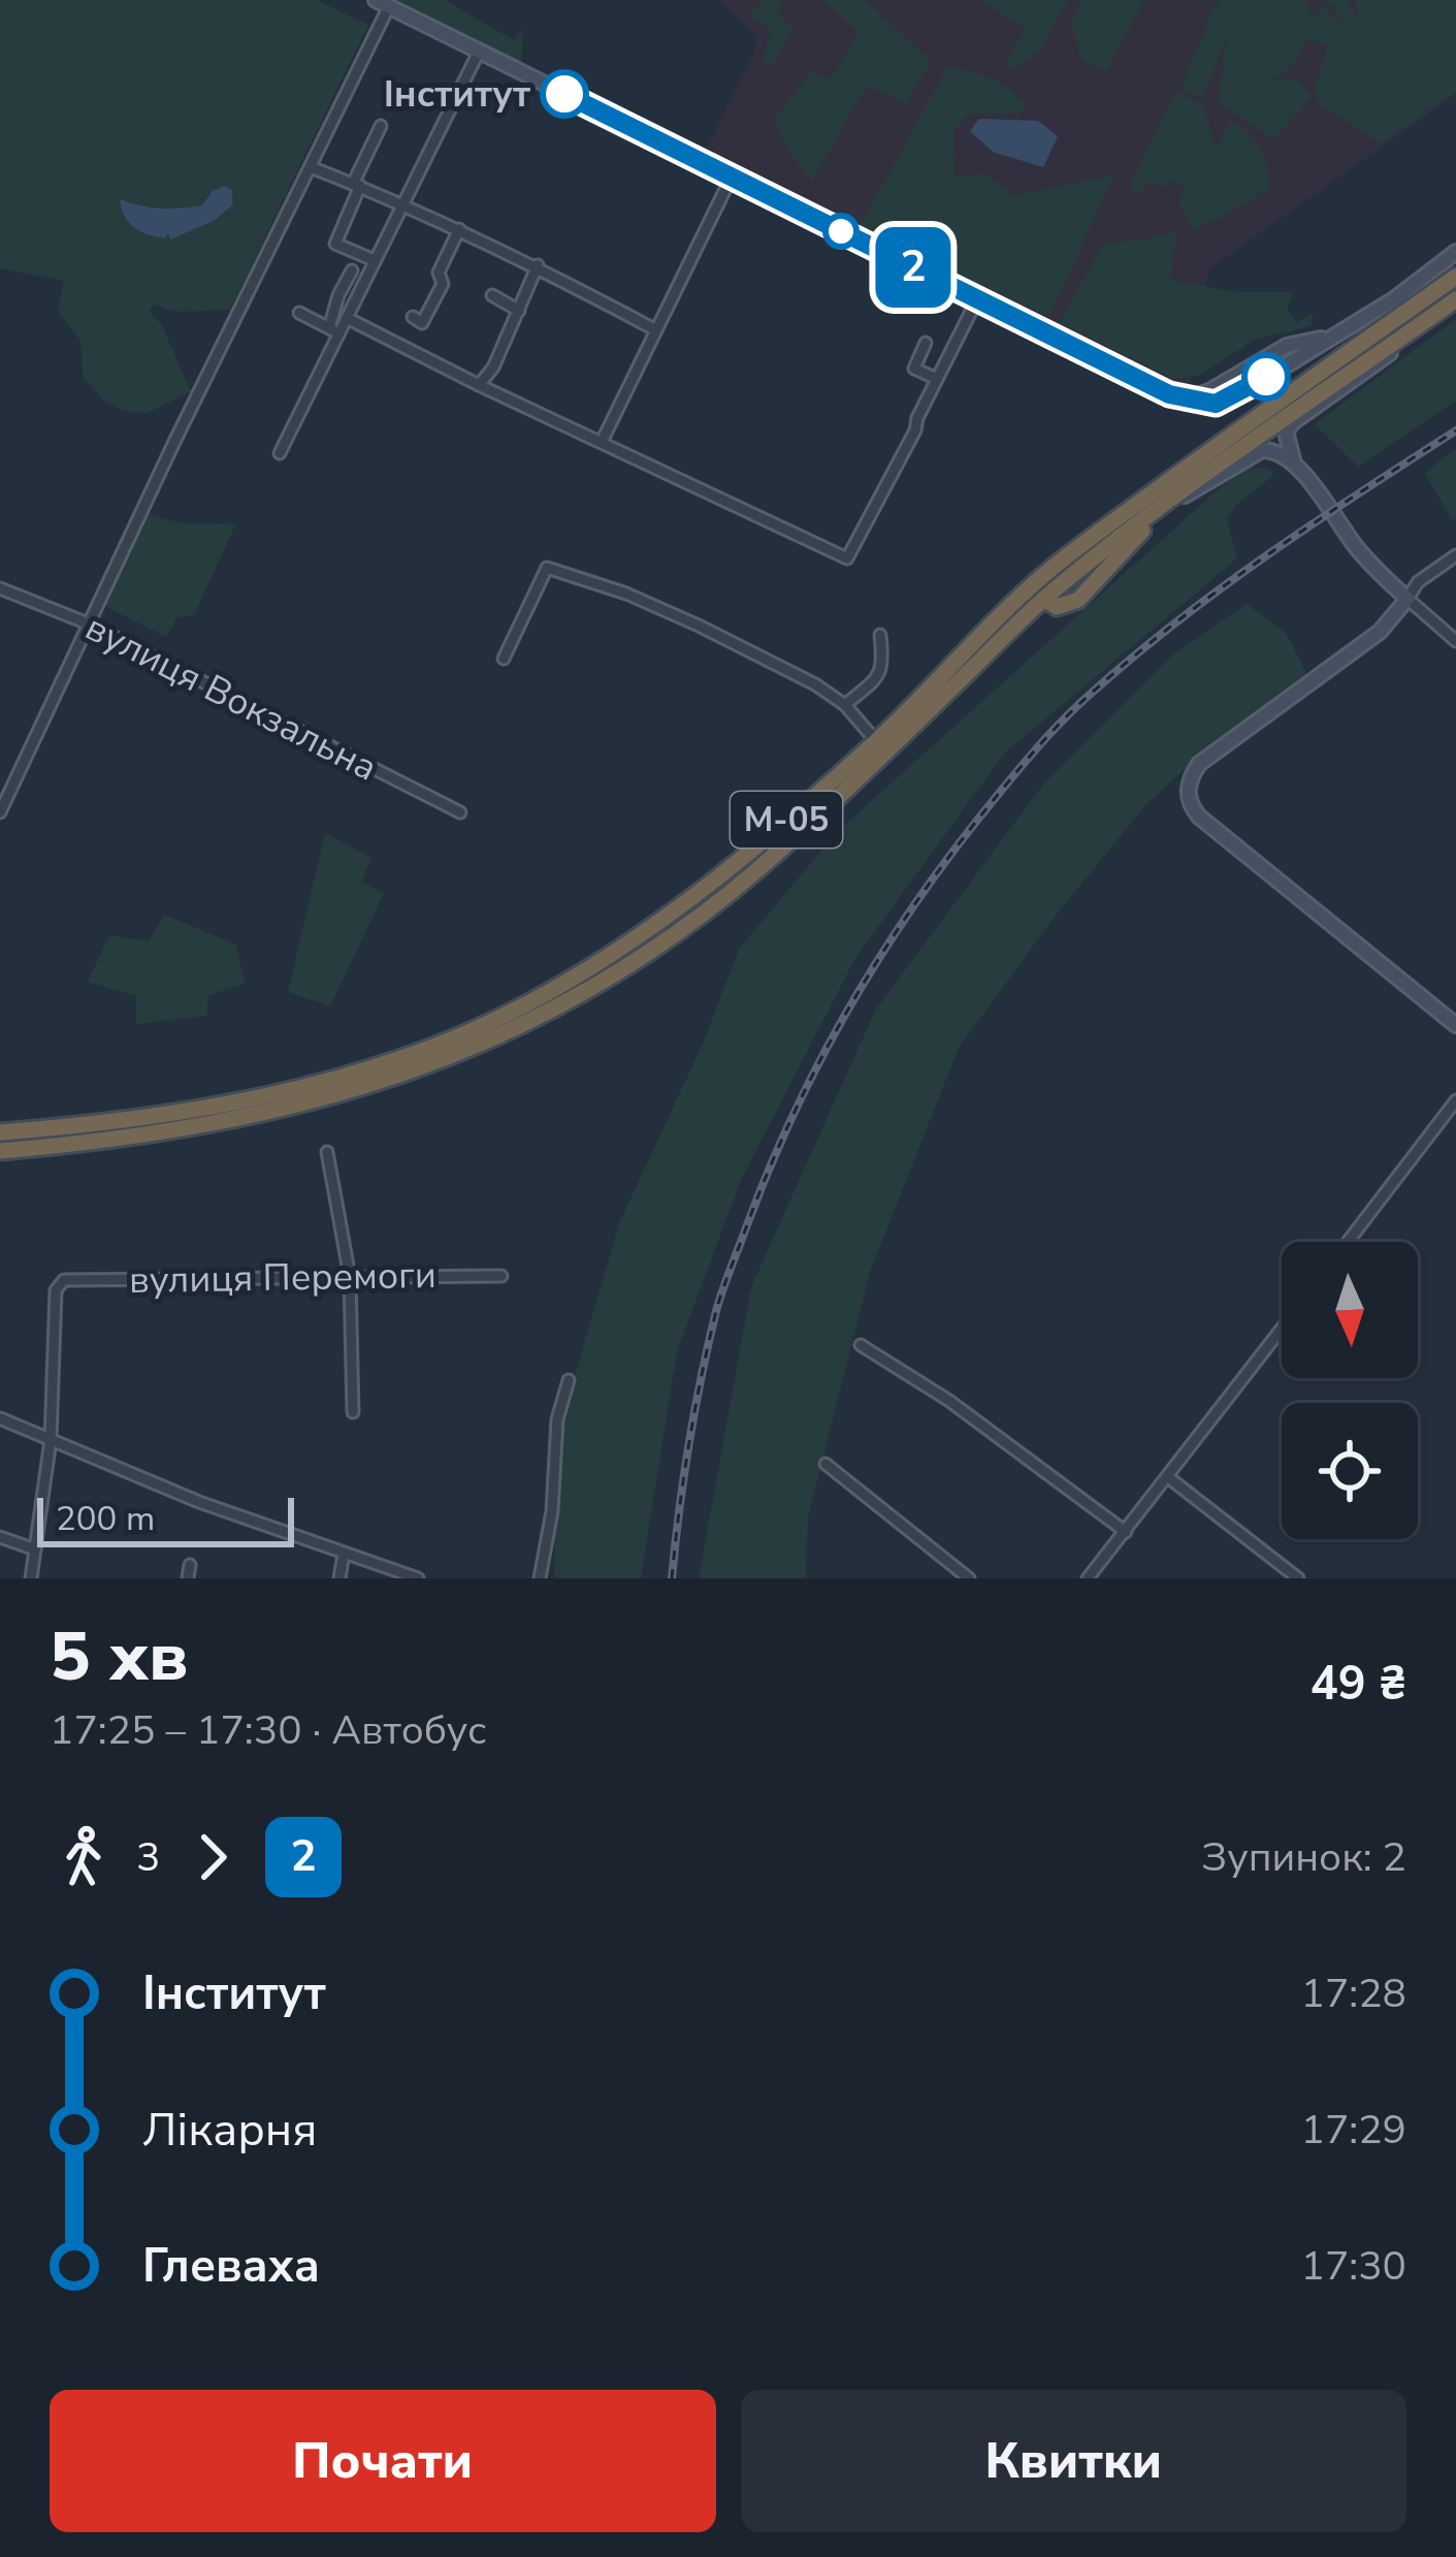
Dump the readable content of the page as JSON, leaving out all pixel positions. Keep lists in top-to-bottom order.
{
  "streets": {
    "highway": ["М-05"],
    "street": ["вулиця Вокзальна", "вулиця Перемоги"]
  },
  "places": ["Інститут"],
  "lines": ["bus line 2"],
  "scale_bar": "200 m",
  "north": "bottom",
  "page": {
    "on_map": "2",
    "scale": "200 m",
    "heading": ["5 хв", "17:25 – 17:30 · Автобус", "49 ₴"],
    "legs": ["3", "2", "Зупинок: 2"],
    "list": [
      {
        "name": "Інститут",
        "value": "17:28"
      },
      {
        "name": "Лікарня",
        "value": "17:29"
      },
      {
        "name": "Глеваха",
        "value": "17:30"
      }
    ],
    "buttons": ["Почати", "Квитки"]
  }
}
